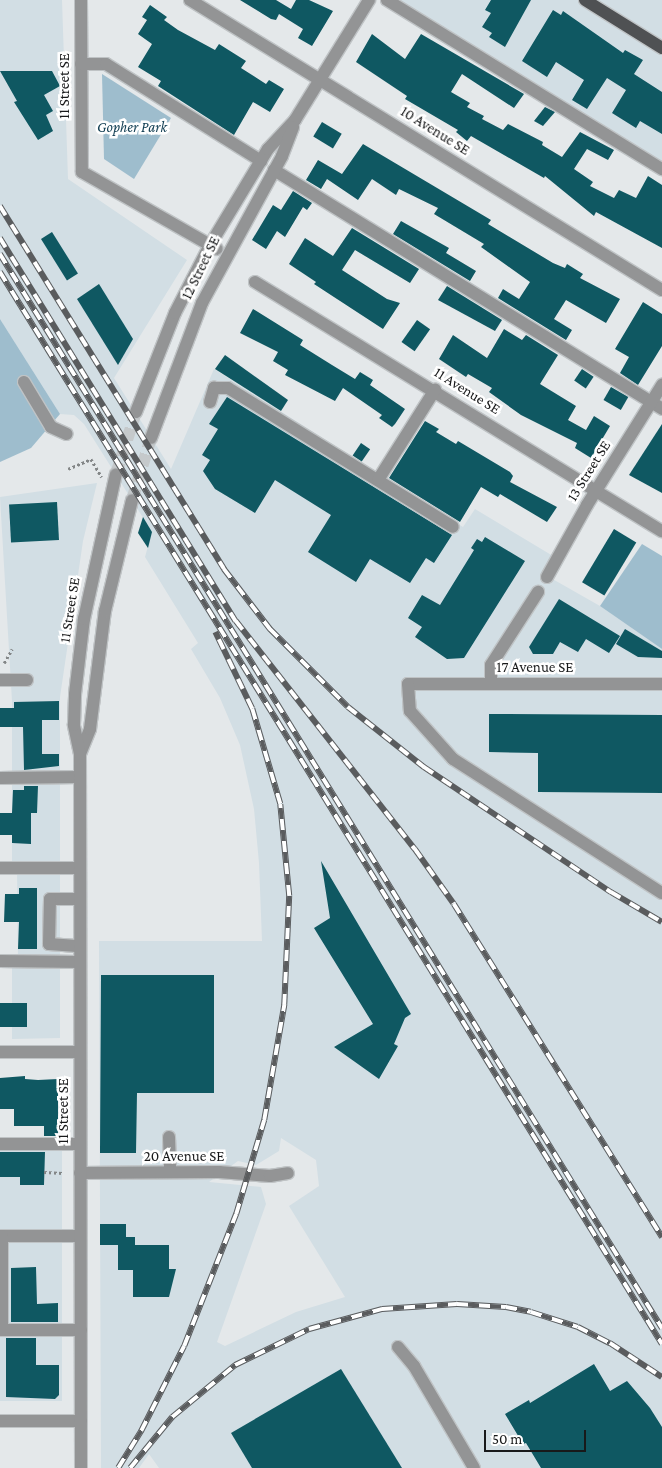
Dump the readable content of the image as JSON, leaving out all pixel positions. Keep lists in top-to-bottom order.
{
  "streets": {
    "street": [
      "11 Street SE",
      "10 Avenue SE",
      "12 Street SE",
      "11 Avenue SE",
      "13 Street SE",
      "17 Avenue SE",
      "20 Avenue SE"
    ]
  },
  "crossings": [
    ["11 Street SE", "12 Street SE"],
    ["11 Street SE", "20 Avenue SE"],
    ["10 Avenue SE", "12 Street SE"],
    ["11 Avenue SE", "13 Street SE"]
  ],
  "parks": ["Gopher Park"],
  "scale_bar": "50 m"
}
